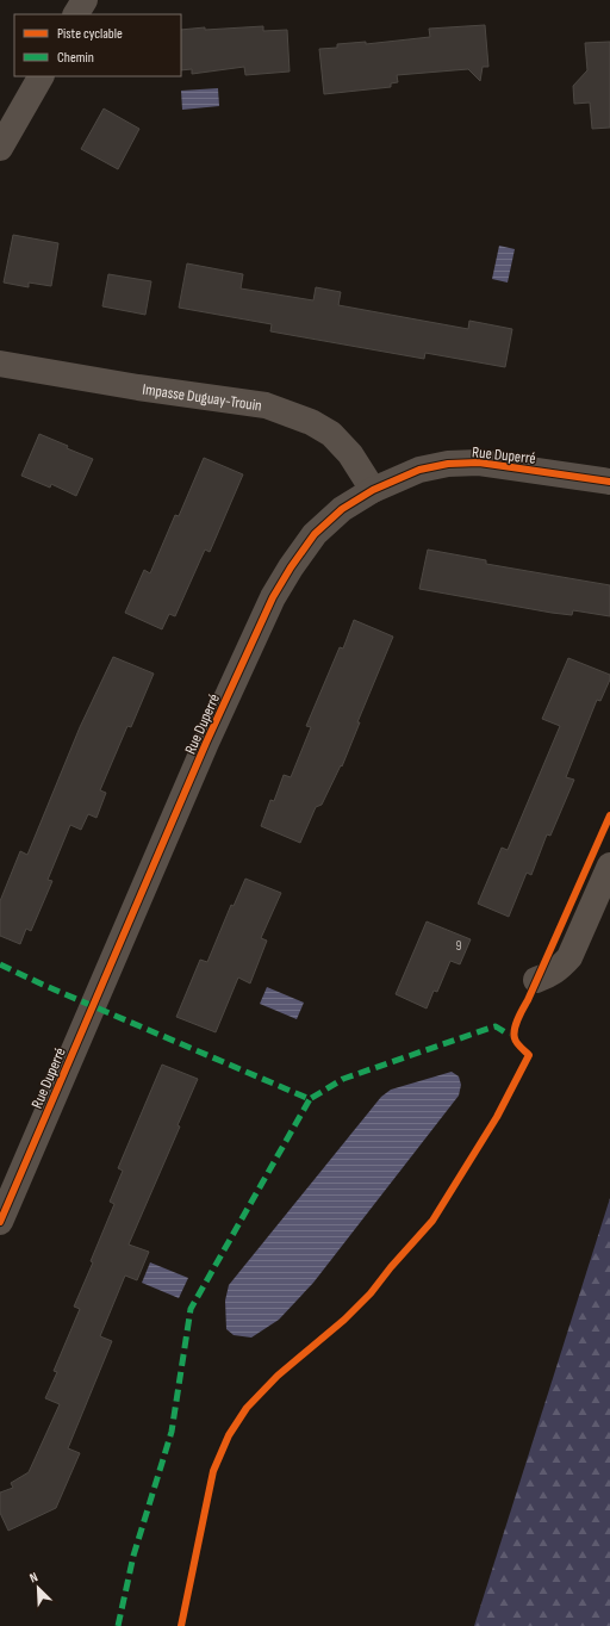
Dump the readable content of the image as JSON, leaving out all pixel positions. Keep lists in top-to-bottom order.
{
  "streets": {
    "street": ["Impasse Duguay-Trouin", "Rue Duperré"]
  },
  "crossings": [
    ["Impasse Duguay-Trouin", "Rue Duperré"]
  ],
  "house_numbers": ["9"],
  "legend": ["Piste cyclable", "Chemin"],
  "north": "top left"
}
